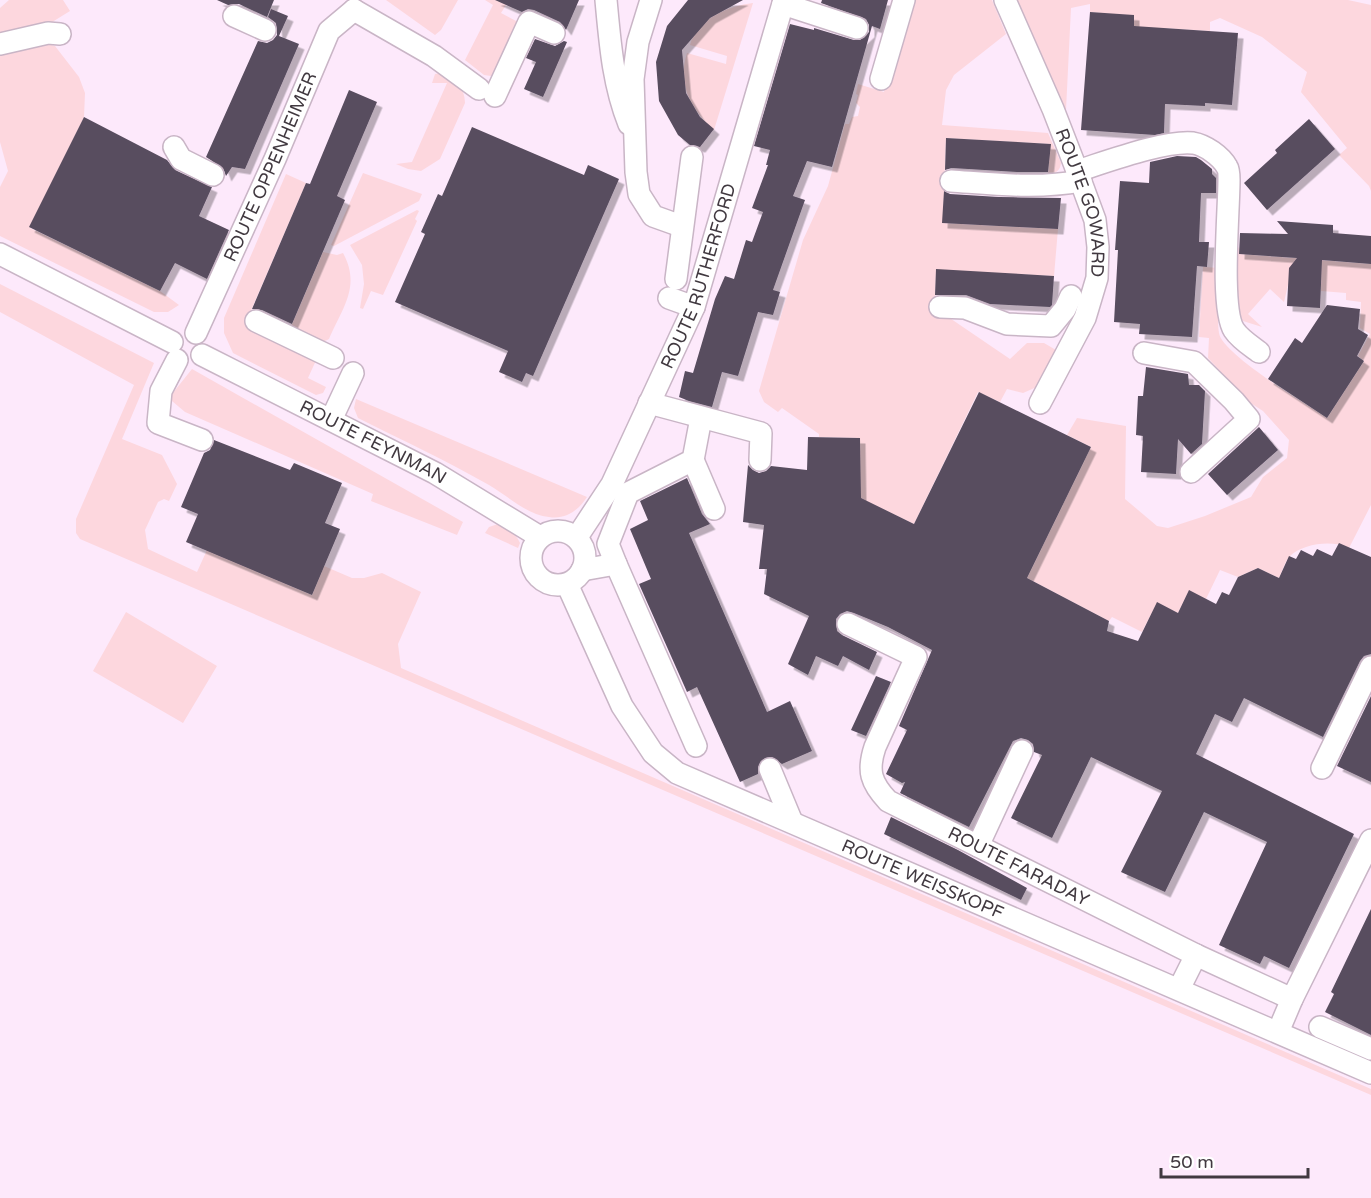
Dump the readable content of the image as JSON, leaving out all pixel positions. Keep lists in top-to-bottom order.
{
  "streets": {
    "street": [
      "ROUTE OPPENHEIMER",
      "ROUTE GOWARD",
      "ROUTE RUTHERFORD",
      "ROUTE FEYNMAN",
      "ROUTE FARADAY",
      "ROUTE WEISSKOPF"
    ]
  },
  "crossings": [
    ["ROUTE OPPENHEIMER", "ROUTE FEYNMAN"],
    ["ROUTE RUTHERFORD", "ROUTE FEYNMAN"],
    ["ROUTE RUTHERFORD", "ROUTE WEISSKOPF"],
    ["ROUTE FEYNMAN", "ROUTE WEISSKOPF"]
  ],
  "scale_bar": "50 m"
}
